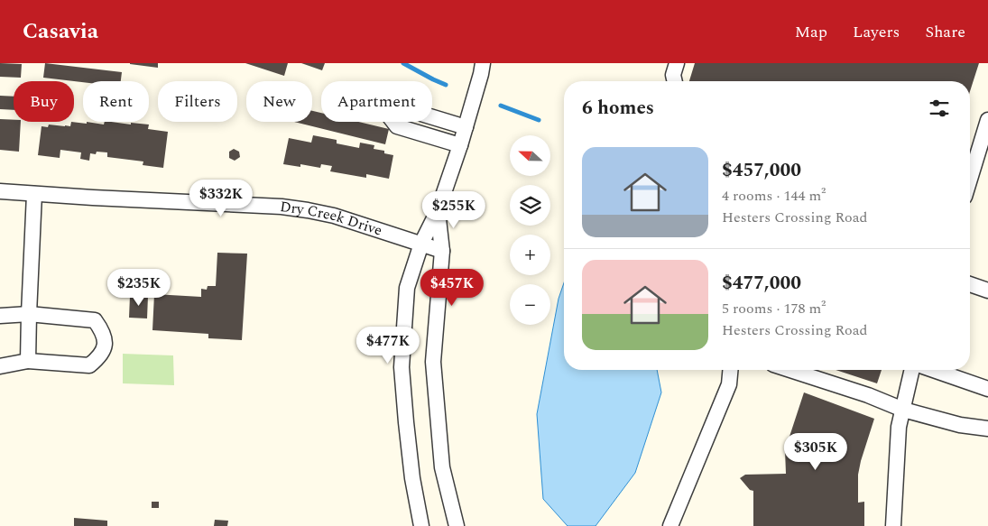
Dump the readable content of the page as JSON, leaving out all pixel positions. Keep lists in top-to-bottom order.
{
  "streets": {
    "street": ["Dry Creek Drive"]
  },
  "north": "left",
  "page": {
    "header": "Casavia",
    "nav": ["Map", "Layers", "Share"],
    "chip": [
      "Buy",
      "Rent",
      "Filters",
      "New",
      "Apartment"
    ],
    "heading": "6 homes",
    "map_buttons": ["+", "−"],
    "list": [
      {
        "name": "$457,000",
        "note": "4 rooms · 144 m² · Hesters Crossing Road"
      },
      {
        "name": "$477,000",
        "note": "5 rooms · 178 m² · Hesters Crossing Road"
      }
    ],
    "price": [
      "$332K",
      "$255K",
      "$235K",
      "$457K",
      "$477K",
      "$305K"
    ]
  }
}
